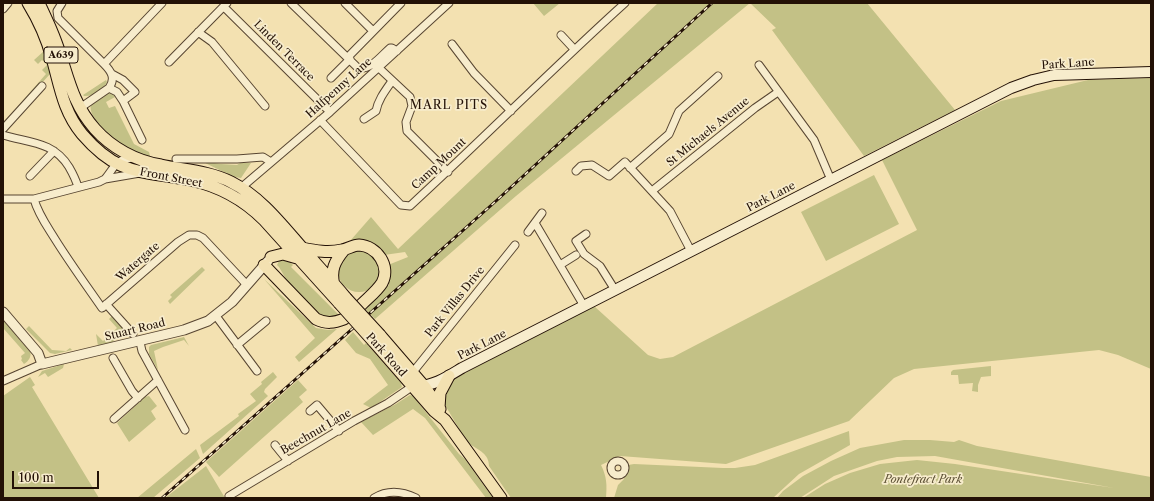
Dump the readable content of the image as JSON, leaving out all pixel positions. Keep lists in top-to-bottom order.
{
  "streets": {
    "main road": [
      "A639",
      "Park Lane",
      "Front Street",
      "Park Road"
    ],
    "street": [
      "Linden Terrace",
      "Halfpenny Lane",
      "St Michaels Avenue",
      "Camp Mount",
      "Watergate",
      "Park Villas Drive",
      "Stuart Road",
      "Beechnut Lane"
    ]
  },
  "crossings": [
    ["Linden Terrace", "Halfpenny Lane"],
    ["A639", "Front Street"],
    ["Halfpenny Lane", "Camp Mount"],
    ["Halfpenny Lane", "Front Street"],
    ["Front Street", "Park Road"],
    ["Watergate", "Stuart Road"],
    ["Park Villas Drive", "Park Road"],
    ["Park Villas Drive", "Beechnut Lane"],
    ["Park Road", "Beechnut Lane"]
  ],
  "districts": ["MARL PITS"],
  "parks": ["Pontefract Park"],
  "scale_bar": "100 m"
}
